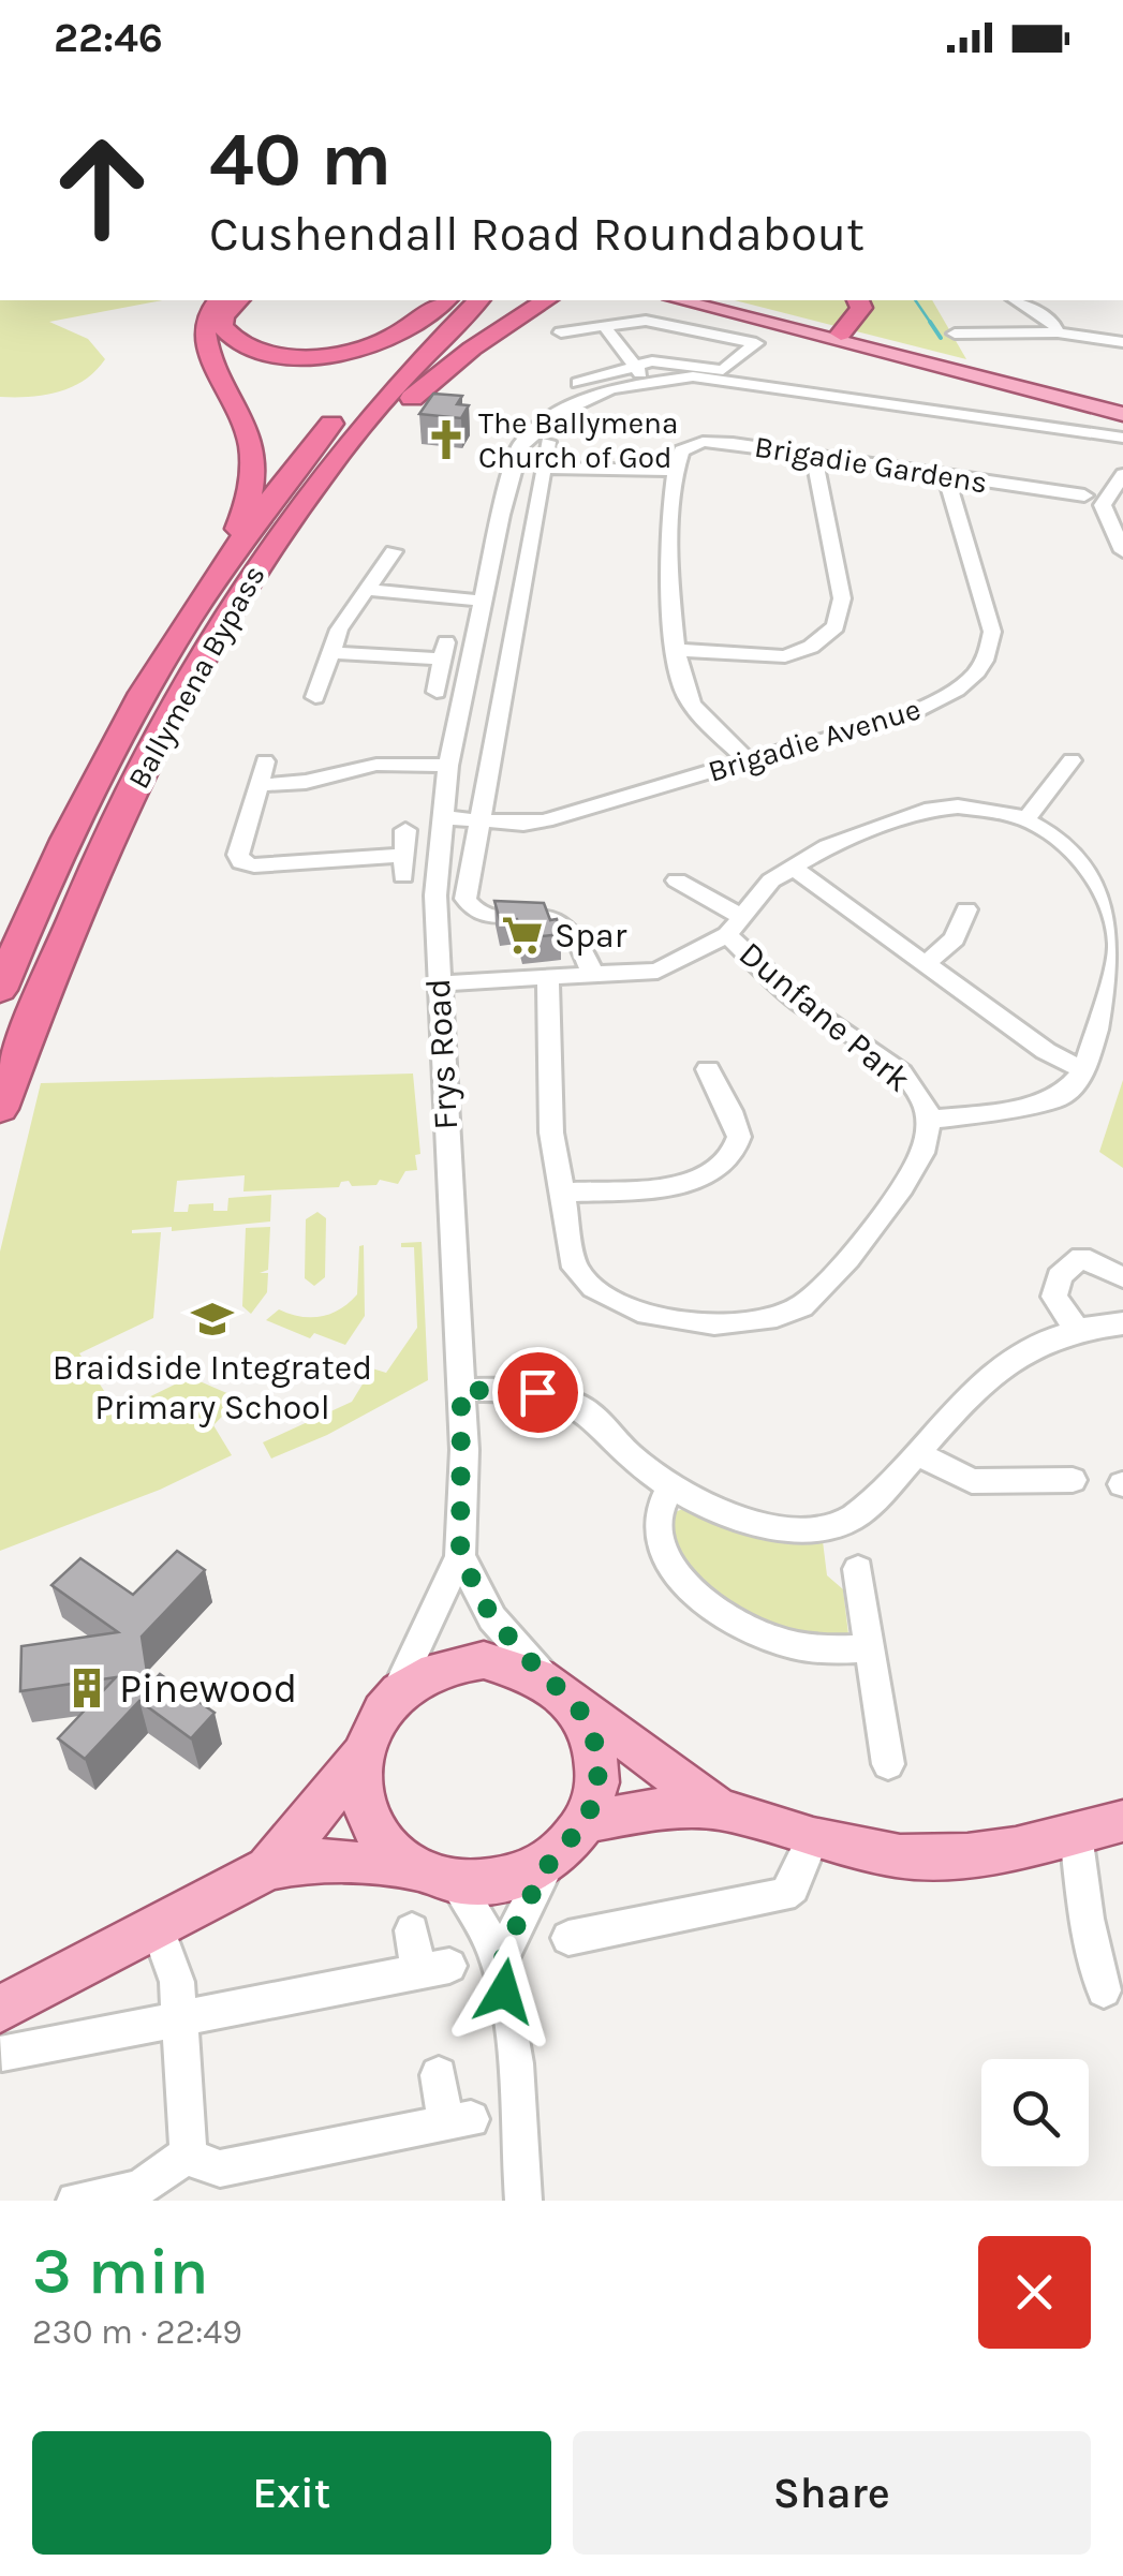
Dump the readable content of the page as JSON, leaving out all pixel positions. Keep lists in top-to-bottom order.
{
  "streets": {
    "highway": ["Ballymena Bypass"],
    "street": [
      "Brigadie Gardens",
      "Brigadie Avenue",
      "Dunfane Park",
      "Frys Road"
    ]
  },
  "crossings": [
    ["Brigadie Gardens", "Brigadie Avenue"],
    ["Brigadie Avenue", "Frys Road"],
    ["Dunfane Park", "Frys Road"]
  ],
  "places": {
    "church": ["The Ballymena Church of God"],
    "supermarket": ["Spar"],
    "school or university": ["Braidside Integrated Primary School"],
    "building": ["Pinewood"]
  },
  "page": {
    "status": "22:46",
    "turn": ["40 m", "Cushendall Road Roundabout"],
    "heading": ["3 min", "230 m · 22:49"],
    "buttons": ["Exit", "Share"]
  }
}
